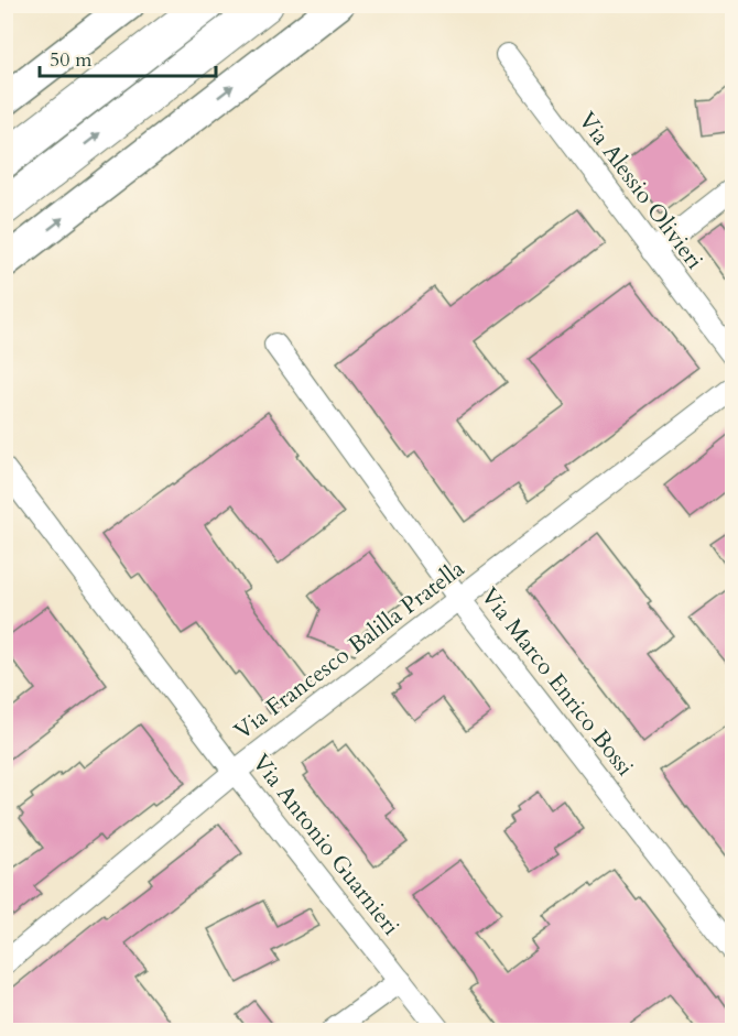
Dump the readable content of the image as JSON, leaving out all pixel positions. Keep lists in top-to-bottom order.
{
  "streets": {
    "street": [
      "Via Alessio Olivieri",
      "Via Francesco Balilla Pratella",
      "Via Marco Enrico Bossi",
      "Via Antonio Guarnieri"
    ]
  },
  "crossings": [
    ["Via Francesco Balilla Pratella", "Via Marco Enrico Bossi"],
    ["Via Francesco Balilla Pratella", "Via Antonio Guarnieri"]
  ],
  "scale_bar": "50 m"
}
